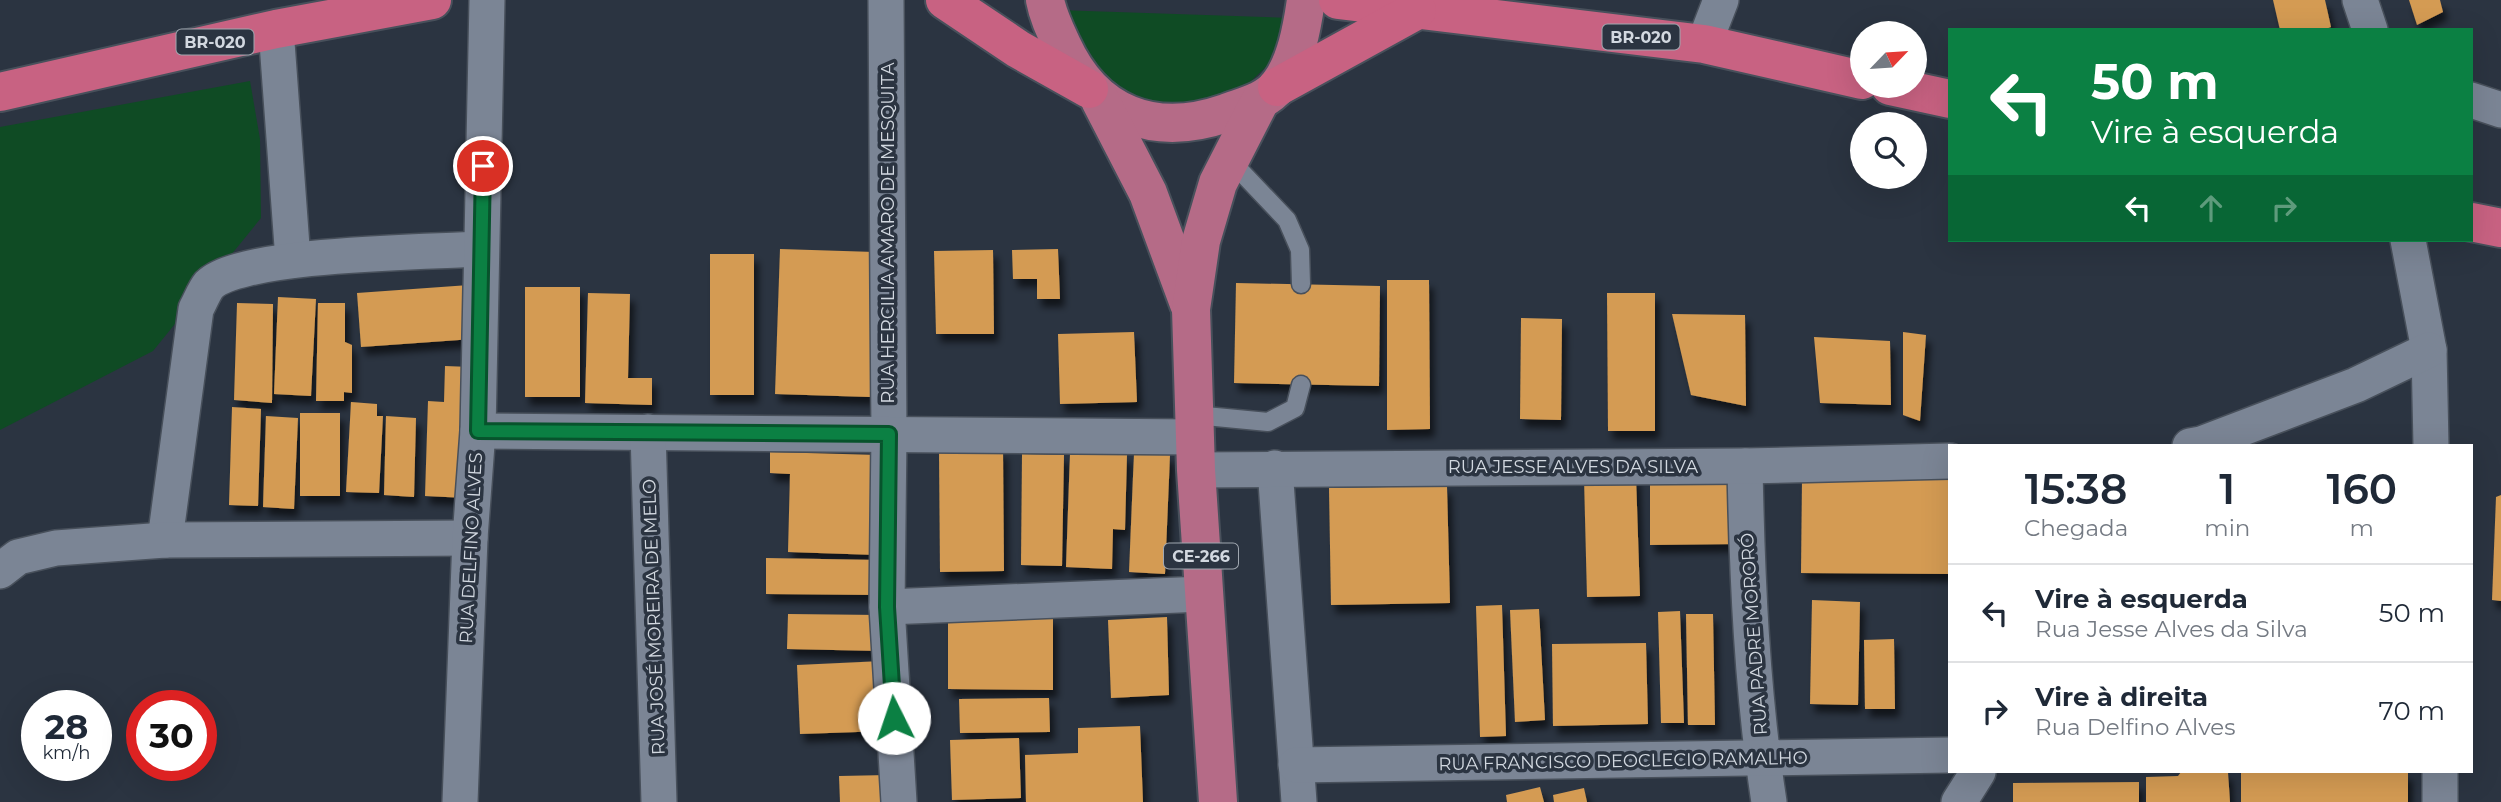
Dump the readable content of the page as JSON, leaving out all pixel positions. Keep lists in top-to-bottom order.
{
  "streets": {
    "highway": ["BR-020"],
    "main road": ["CE-266"],
    "street": [
      "RUA HERCILIA AMARO DE MESQUITA",
      "RUA JESSE ALVES DA SILVA",
      "RUA DELFINO ALVES",
      "RUA JOSÉ MOREIRA DE MELO",
      "RUA PADRE MORORÓ",
      "RUA FRANCISCO DEOCLECIO RAMALHO"
    ]
  },
  "crossings": [
    ["RUA HERCILIA AMARO DE MESQUITA", "RUA JESSE ALVES DA SILVA"],
    ["RUA JESSE ALVES DA SILVA", "RUA DELFINO ALVES"],
    ["RUA JESSE ALVES DA SILVA", "CE-266"],
    ["RUA JESSE ALVES DA SILVA", "RUA JOSÉ MOREIRA DE MELO"],
    ["RUA JESSE ALVES DA SILVA", "RUA PADRE MORORÓ"],
    ["RUA PADRE MORORÓ", "RUA FRANCISCO DEOCLECIO RAMALHO"]
  ],
  "north": "top right",
  "page": {
    "turn": ["50 m", "Vire à esquerda"],
    "eta": [
      "15:38",
      "Chegada",
      "1",
      "min",
      "160",
      "m"
    ],
    "list": [
      {
        "name": "Vire à esquerda",
        "note": "Rua Jesse Alves da Silva",
        "value": "50 m"
      },
      {
        "name": "Vire à direita",
        "note": "Rua Delfino Alves",
        "value": "70 m"
      }
    ],
    "speed": "28 km/h",
    "limit": "30"
  }
}
